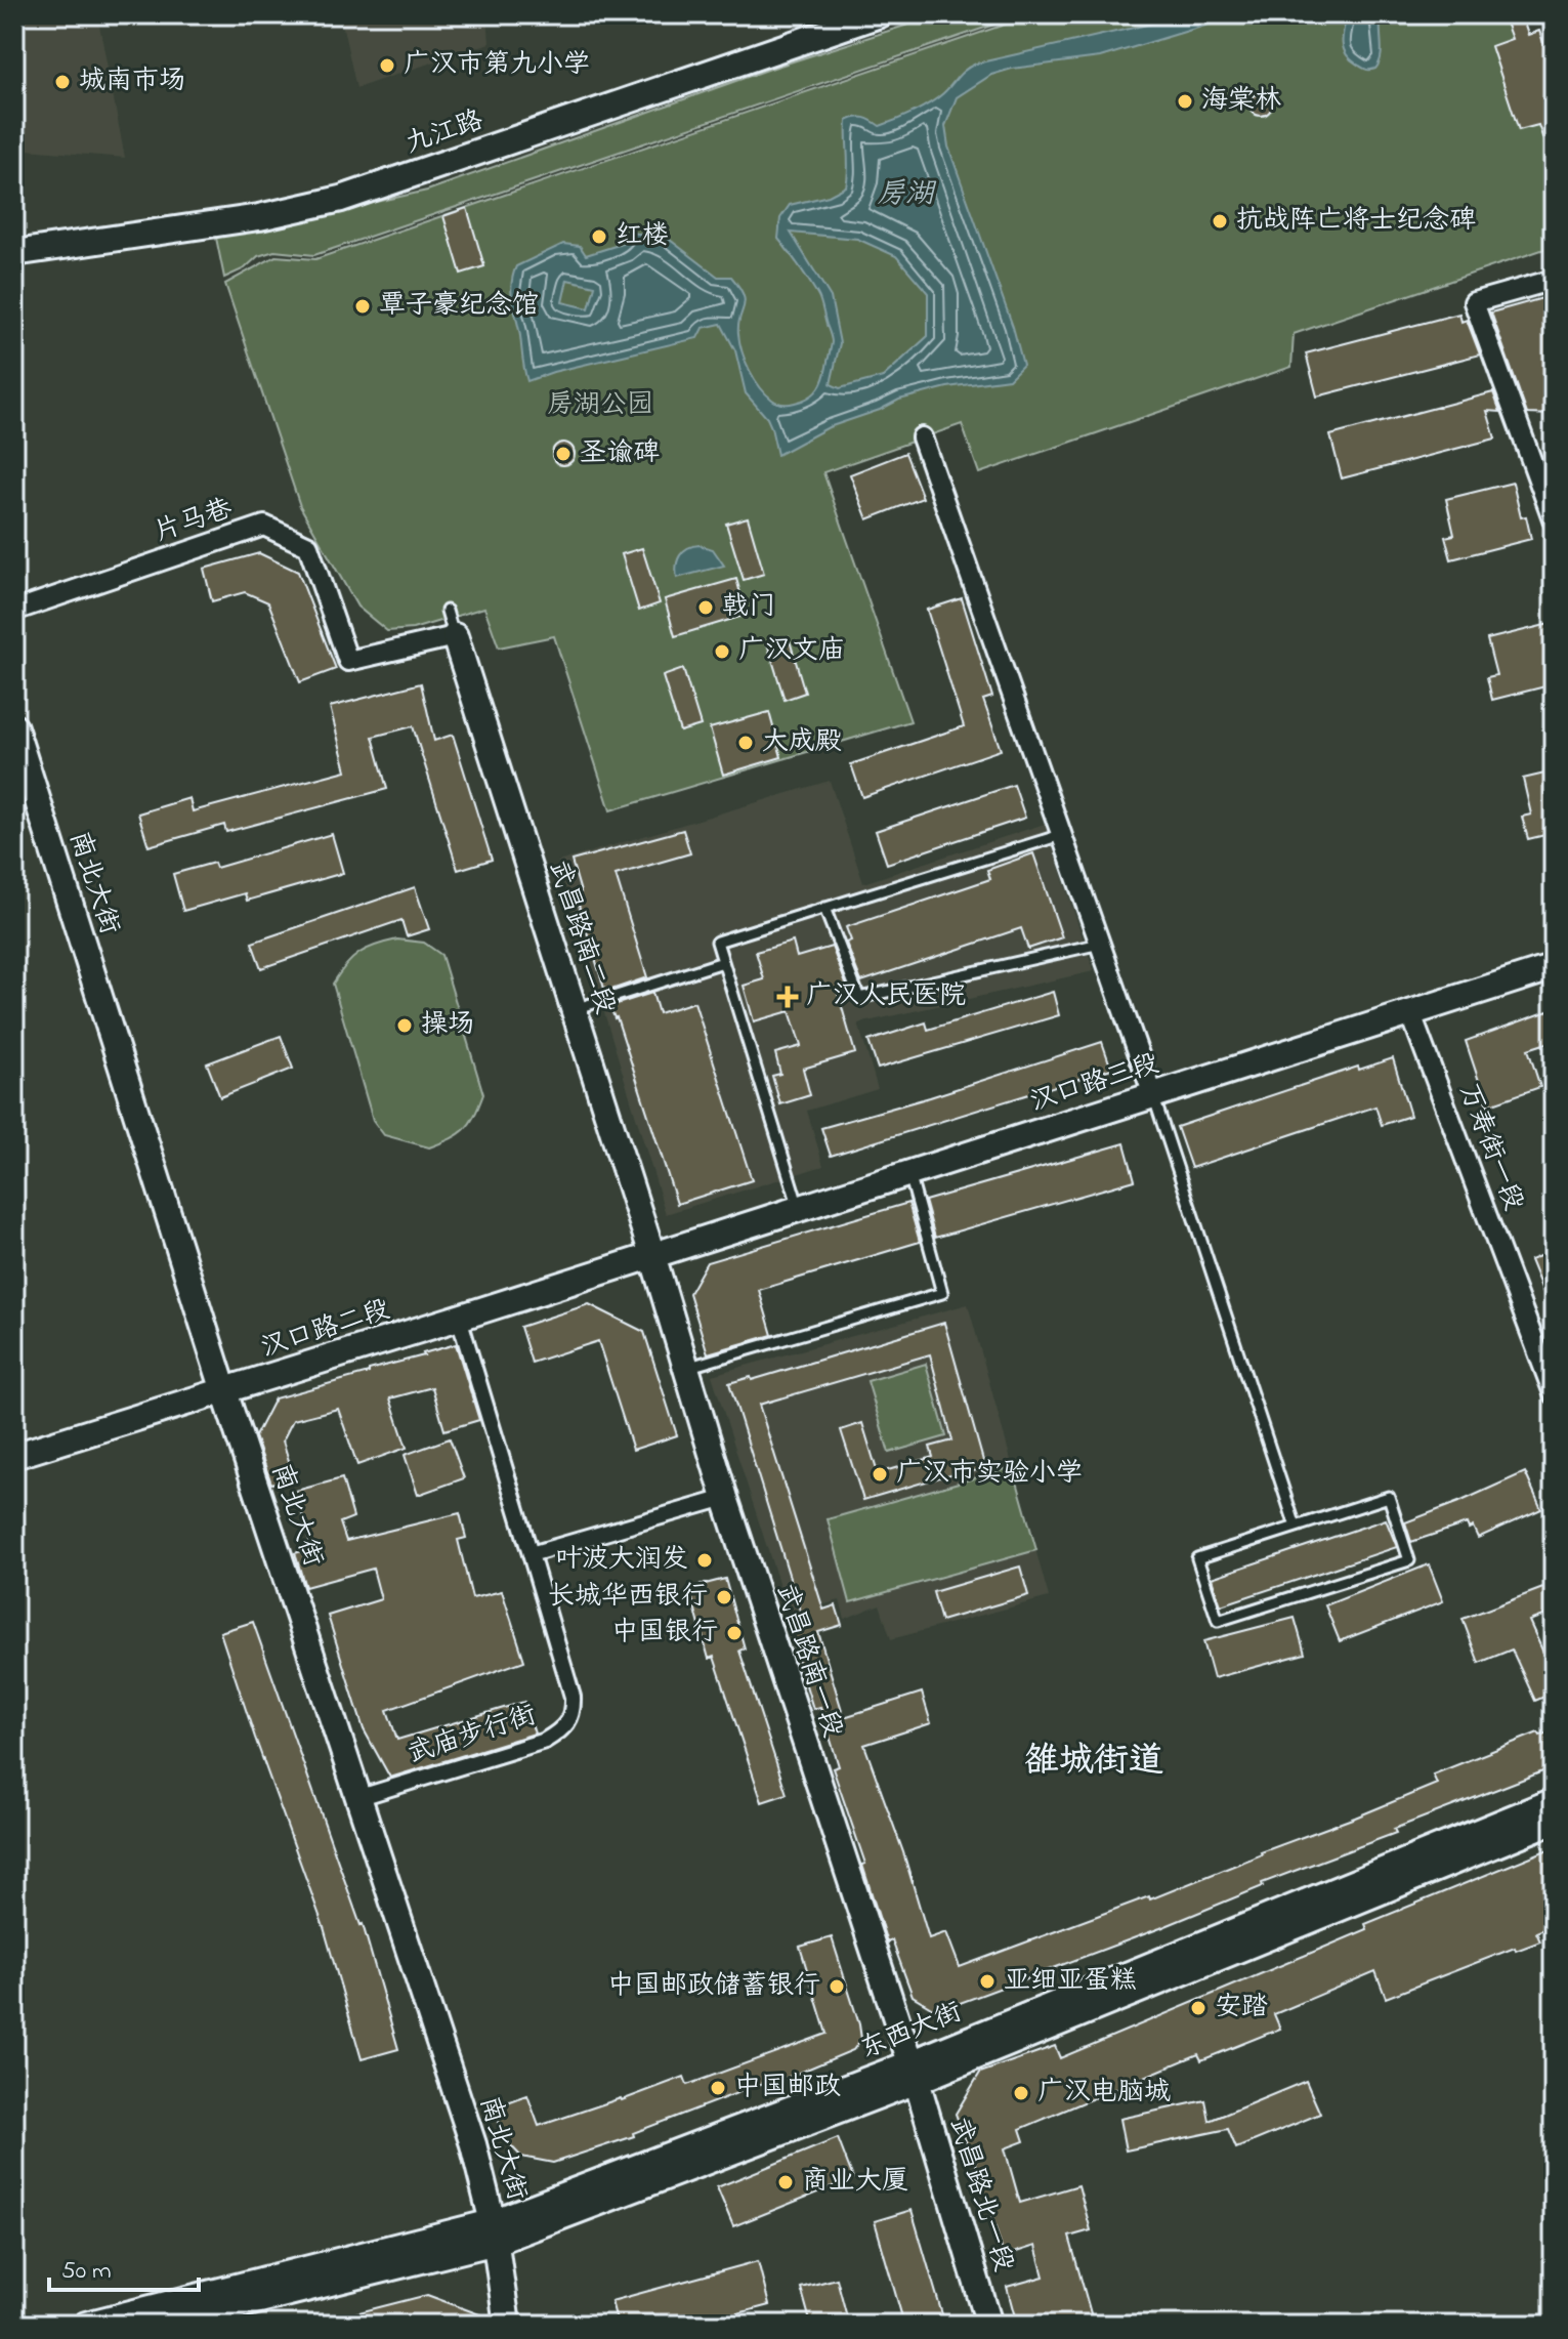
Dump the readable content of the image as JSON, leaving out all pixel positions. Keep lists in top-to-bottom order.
{
  "streets": {
    "street": [
      "九江路",
      "片马巷",
      "南北大街",
      "武昌路南二段",
      "汉口路三段",
      "万寿街一段",
      "汉口路二段",
      "武昌路南一段",
      "武庙步行街",
      "东西大街",
      "武昌路北一段"
    ]
  },
  "crossings": [
    ["片马巷", "武昌路南二段"],
    ["南北大街", "汉口路二段"],
    ["南北大街", "武庙步行街"],
    ["南北大街", "东西大街"],
    ["武昌路南二段", "汉口路三段"],
    ["武昌路南二段", "汉口路二段"],
    ["武昌路南二段", "武昌路南一段"],
    ["汉口路三段", "万寿街一段"],
    ["汉口路三段", "汉口路二段"],
    ["汉口路三段", "武昌路南一段"],
    ["汉口路二段", "武昌路南一段"],
    ["汉口路二段", "武庙步行街"],
    ["武昌路南一段", "东西大街"],
    ["武昌路南一段", "武昌路北一段"],
    ["东西大街", "武昌路北一段"]
  ],
  "districts": ["雒城街道"],
  "water": ["房湖"],
  "parks": ["房湖公园"],
  "places": {
    "other": [
      "广汉市第九小学",
      "城南市场",
      "海棠林",
      "抗战阵亡将士纪念碑",
      "红楼",
      "覃子豪纪念馆",
      "圣谕碑",
      "戟门",
      "广汉文庙",
      "大成殿",
      "操场",
      "广汉市实验小学",
      "叶波大润发",
      "长城华西银行",
      "中国银行",
      "亚细亚蛋糕",
      "中国邮政储蓄银行",
      "安踏",
      "中国邮政",
      "广汉电脑城",
      "商业大厦"
    ],
    "health": ["广汉人民医院"]
  },
  "scale_bar": "50 m"
}
